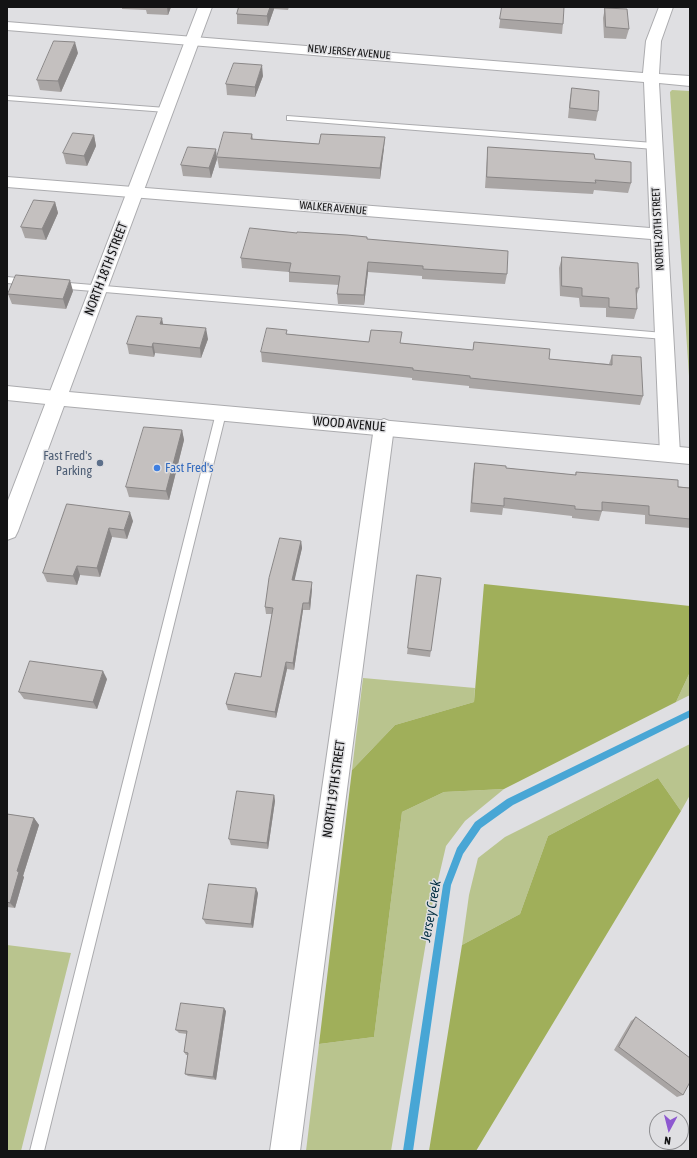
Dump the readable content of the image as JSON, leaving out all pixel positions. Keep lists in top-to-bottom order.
{
  "streets": {
    "street": [
      "NEW JERSEY AVENUE",
      "WALKER AVENUE",
      "NORTH 20TH STREET",
      "NORTH 18TH STREET",
      "WOOD AVENUE",
      "NORTH 19TH STREET"
    ]
  },
  "crossings": [
    ["NEW JERSEY AVENUE", "NORTH 20TH STREET"],
    ["NEW JERSEY AVENUE", "NORTH 18TH STREET"],
    ["WALKER AVENUE", "NORTH 20TH STREET"],
    ["WALKER AVENUE", "NORTH 18TH STREET"],
    ["NORTH 20TH STREET", "WOOD AVENUE"],
    ["NORTH 18TH STREET", "WOOD AVENUE"],
    ["WOOD AVENUE", "NORTH 19TH STREET"]
  ],
  "water": ["Jersey Creek"],
  "places": ["Fast Fred's Parking", "Fast Fred's"],
  "north": "bottom"
}
